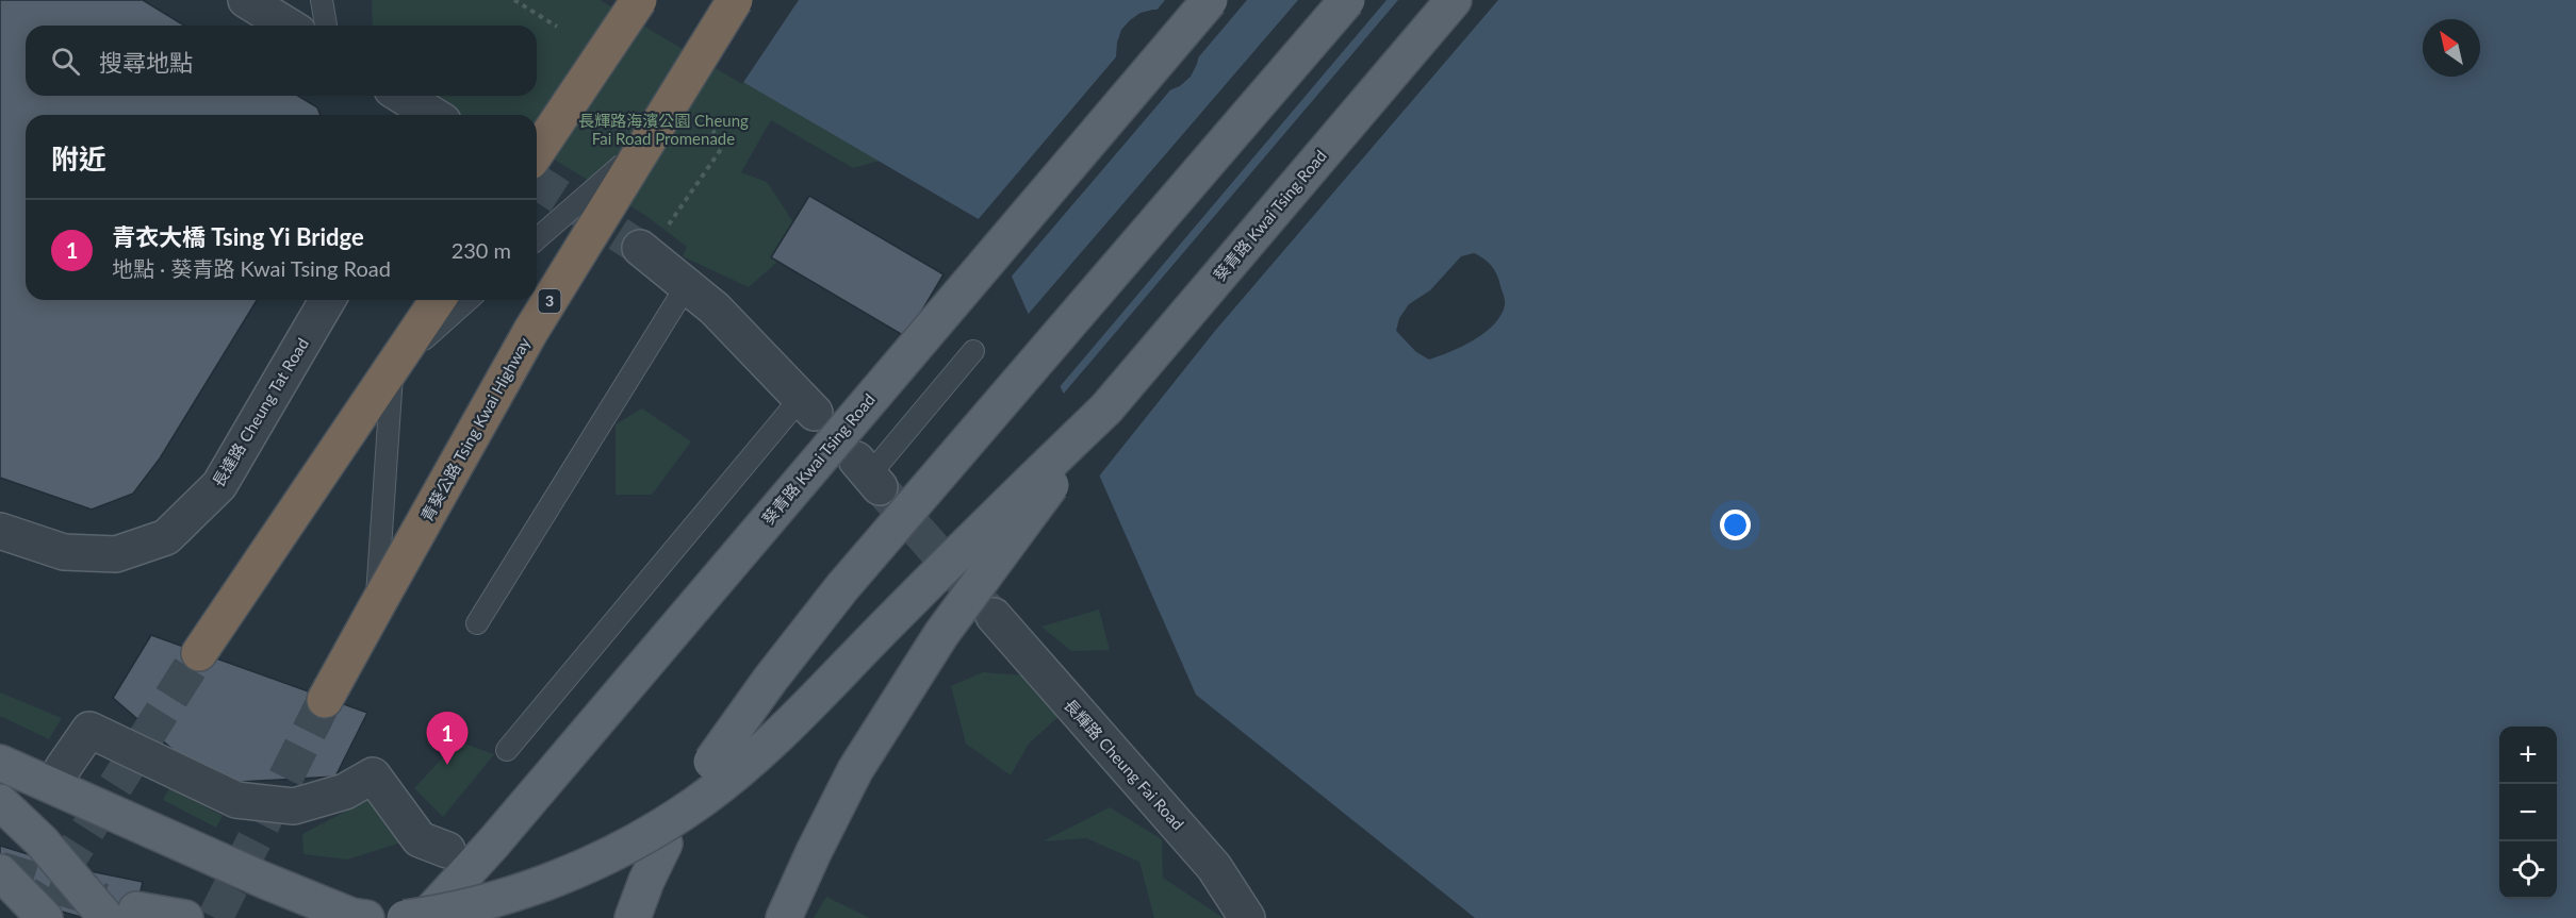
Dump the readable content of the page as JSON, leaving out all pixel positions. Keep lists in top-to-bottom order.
{
  "streets": {
    "highway": ["3", "青葵公路 Tsing Kwai Highway"],
    "main road": ["葵青路 Kwai Tsing Road"],
    "street": ["長達路 Cheung Tat Road", "長輝路 Cheung Fai Road"]
  },
  "parks": ["長輝路海濱公園 Cheung Fai Road Promenade"],
  "north": "top left",
  "page": {
    "search": "搜尋地點",
    "heading": "附近",
    "list": [
      {
        "mark": "1",
        "name": "青衣大橋 Tsing Yi Bridge",
        "note": "地點 · 葵青路 Kwai Tsing Road",
        "value": "230 m"
      }
    ],
    "pins": "1",
    "map_buttons": ["+", "−"]
  }
}
